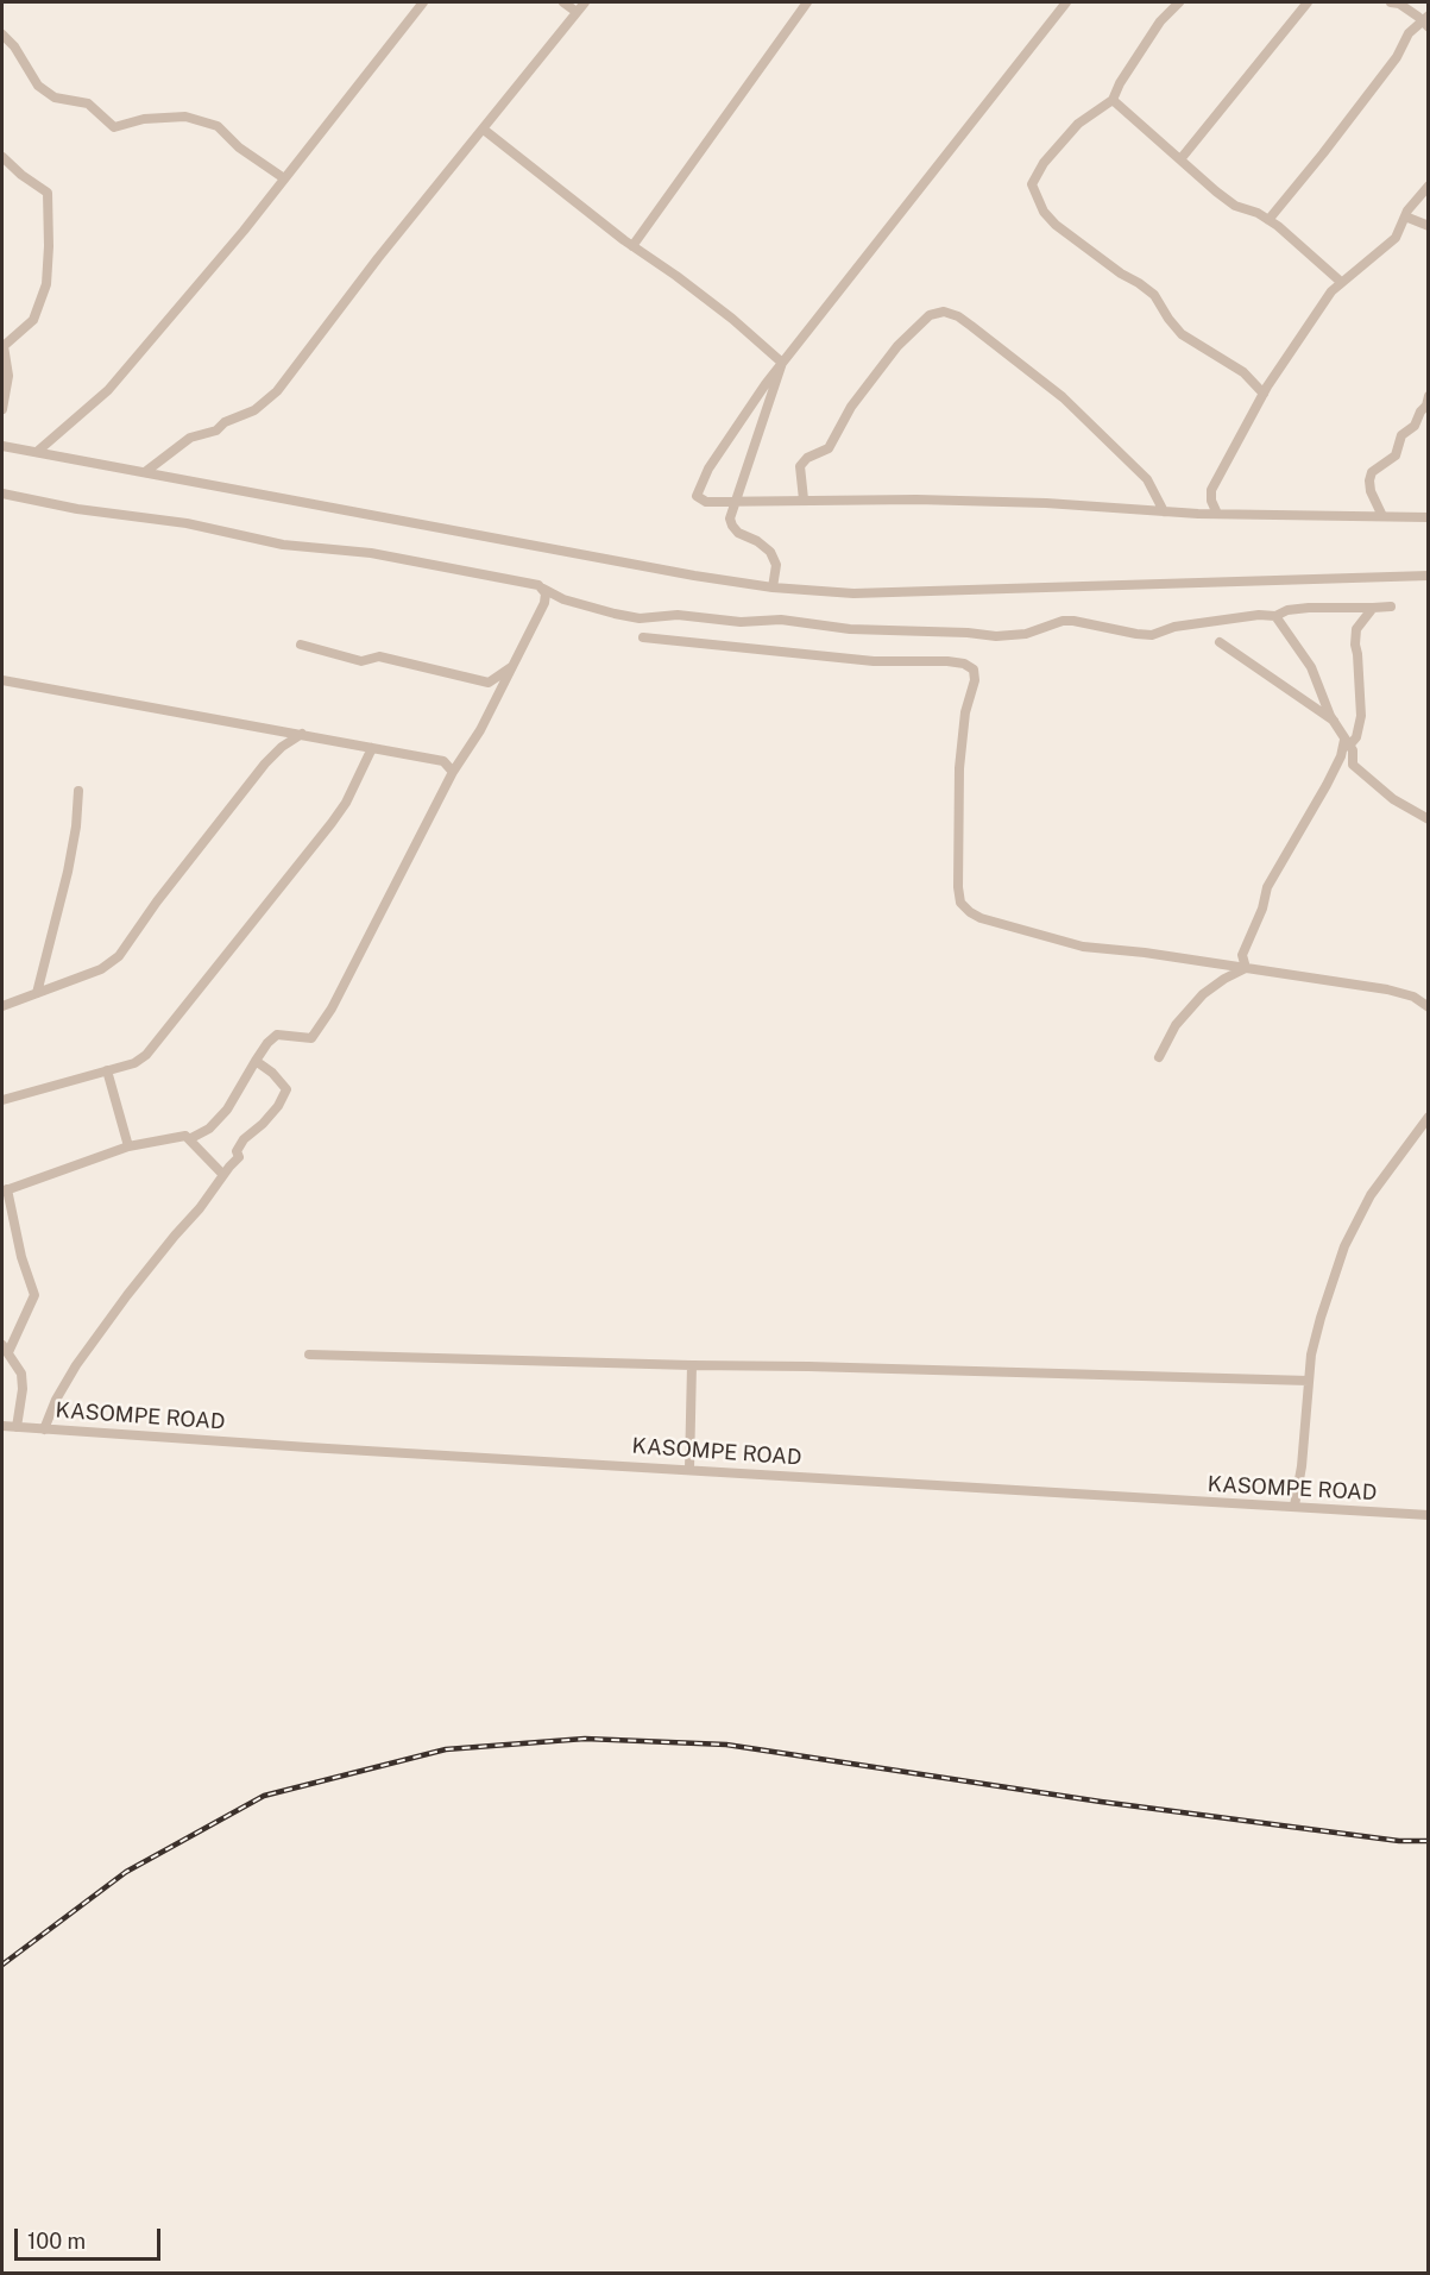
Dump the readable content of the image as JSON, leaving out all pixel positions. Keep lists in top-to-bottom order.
{
  "streets": {
    "street": ["KASOMPE ROAD"]
  },
  "scale_bar": "100 m"
}
